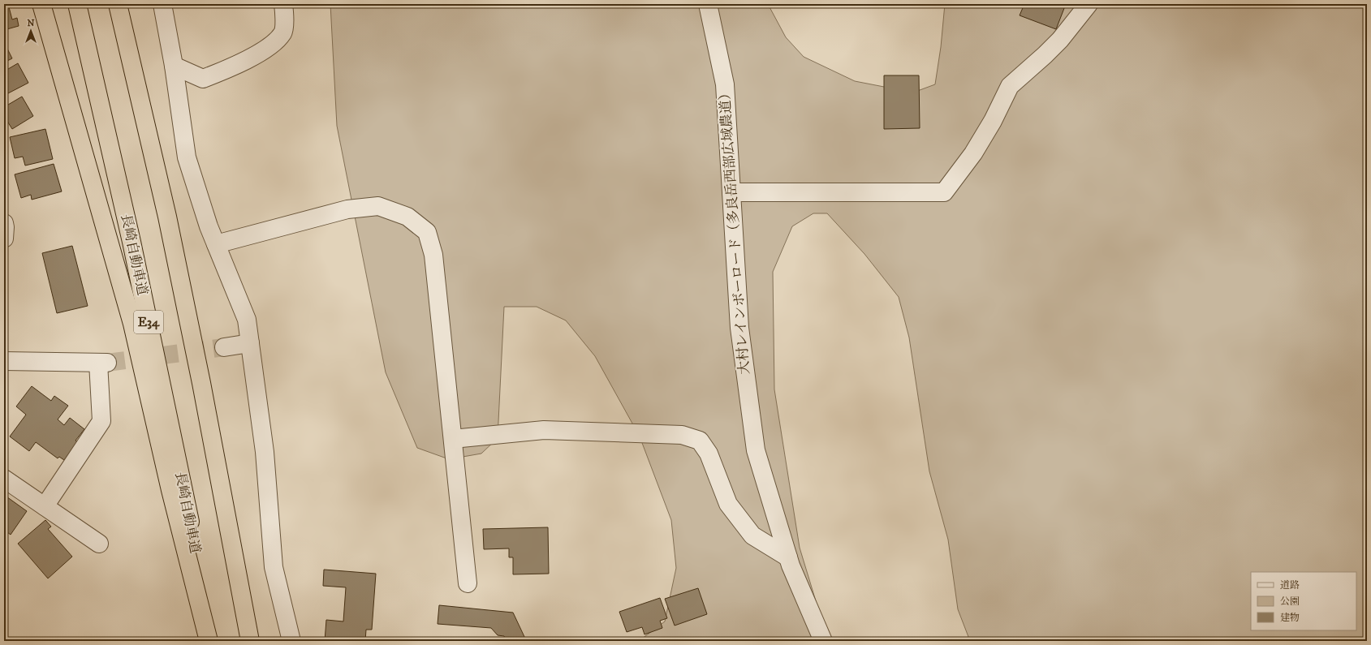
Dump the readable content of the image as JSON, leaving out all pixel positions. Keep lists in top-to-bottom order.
{
  "streets": {
    "highway": ["長崎自動車道", "E34"],
    "street": ["大村レインボーロード（多良岳西部広域農道）"]
  },
  "legend": ["道路", "公園", "建物"],
  "north": "top"
}
